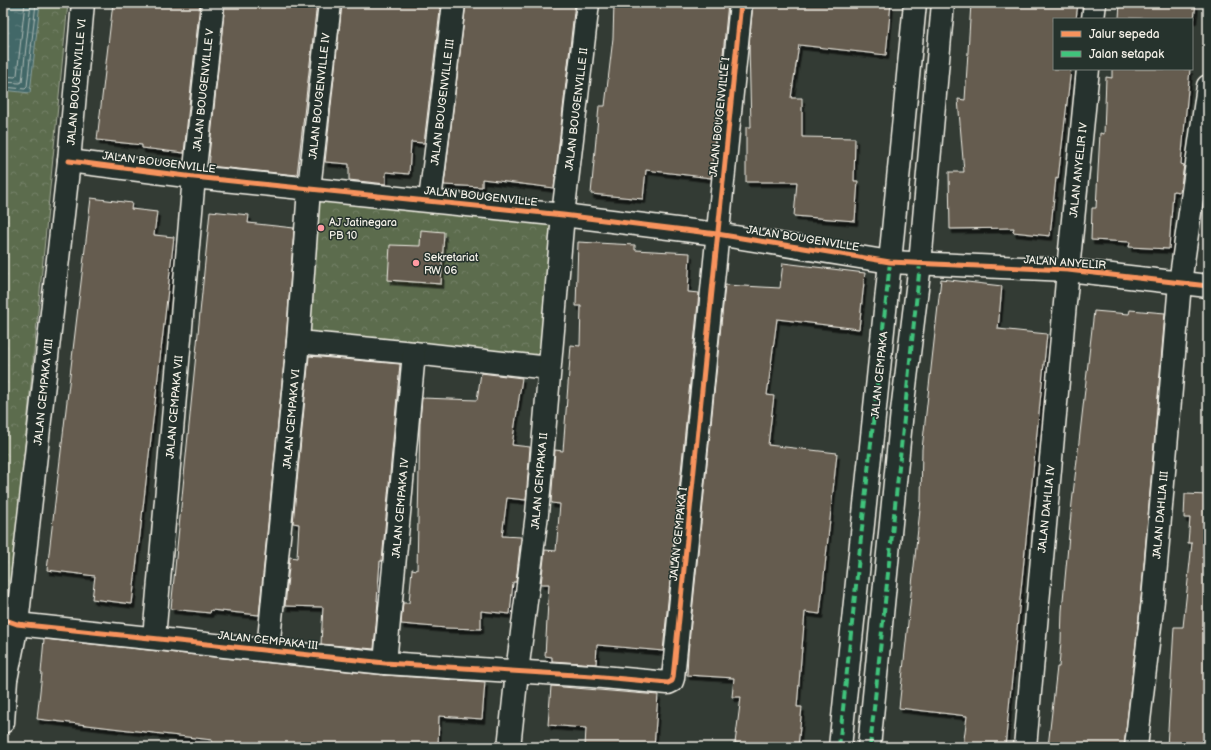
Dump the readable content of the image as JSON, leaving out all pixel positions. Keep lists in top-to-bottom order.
{
  "streets": {
    "street": [
      "JALAN BOUGENVILLE VI",
      "JALAN BOUGENVILLE V",
      "JALAN BOUGENVILLE IV",
      "JALAN BOUGENVILLE III",
      "JALAN BOUGENVILLE II",
      "JALAN BOUGENVILLE I",
      "JALAN BOUGENVILLE",
      "JALAN ANYELIR IV",
      "JALAN ANYELIR",
      "JALAN CEMPAKA",
      "JALAN CEMPAKA VIII",
      "JALAN CEMPAKA VII",
      "JALAN CEMPAKA VI",
      "JALAN CEMPAKA II",
      "JALAN CEMPAKA IV",
      "JALAN DAHLIA IV",
      "JALAN DAHLIA III",
      "JALAN CEMPAKA I",
      "JALAN CEMPAKA III"
    ]
  },
  "crossings": [
    ["JALAN BOUGENVILLE VI", "JALAN BOUGENVILLE"],
    ["JALAN BOUGENVILLE VI", "JALAN CEMPAKA VIII"],
    ["JALAN BOUGENVILLE V", "JALAN BOUGENVILLE"],
    ["JALAN BOUGENVILLE V", "JALAN CEMPAKA VII"],
    ["JALAN BOUGENVILLE IV", "JALAN BOUGENVILLE"],
    ["JALAN BOUGENVILLE IV", "JALAN CEMPAKA VI"],
    ["JALAN BOUGENVILLE III", "JALAN BOUGENVILLE"],
    ["JALAN BOUGENVILLE II", "JALAN BOUGENVILLE"],
    ["JALAN BOUGENVILLE II", "JALAN CEMPAKA II"],
    ["JALAN BOUGENVILLE I", "JALAN BOUGENVILLE"],
    ["JALAN BOUGENVILLE I", "JALAN CEMPAKA I"],
    ["JALAN BOUGENVILLE", "JALAN ANYELIR"],
    ["JALAN BOUGENVILLE", "JALAN CEMPAKA"],
    ["JALAN BOUGENVILLE", "JALAN CEMPAKA VIII"],
    ["JALAN BOUGENVILLE", "JALAN CEMPAKA VII"],
    ["JALAN BOUGENVILLE", "JALAN CEMPAKA VI"],
    ["JALAN BOUGENVILLE", "JALAN CEMPAKA II"],
    ["JALAN BOUGENVILLE", "JALAN CEMPAKA I"],
    ["JALAN ANYELIR IV", "JALAN ANYELIR"],
    ["JALAN ANYELIR IV", "JALAN DAHLIA IV"],
    ["JALAN ANYELIR", "JALAN DAHLIA IV"],
    ["JALAN ANYELIR", "JALAN DAHLIA III"],
    ["JALAN CEMPAKA VIII", "JALAN CEMPAKA III"],
    ["JALAN CEMPAKA VII", "JALAN CEMPAKA III"],
    ["JALAN CEMPAKA VI", "JALAN CEMPAKA III"],
    ["JALAN CEMPAKA II", "JALAN CEMPAKA I"],
    ["JALAN CEMPAKA II", "JALAN CEMPAKA III"],
    ["JALAN CEMPAKA IV", "JALAN CEMPAKA III"],
    ["JALAN CEMPAKA I", "JALAN CEMPAKA III"]
  ],
  "places": ["AJ Jatinegara PB 10", "Sekretariat RW 06"],
  "legend": ["Jalur sepeda", "Jalan setapak"]
}
